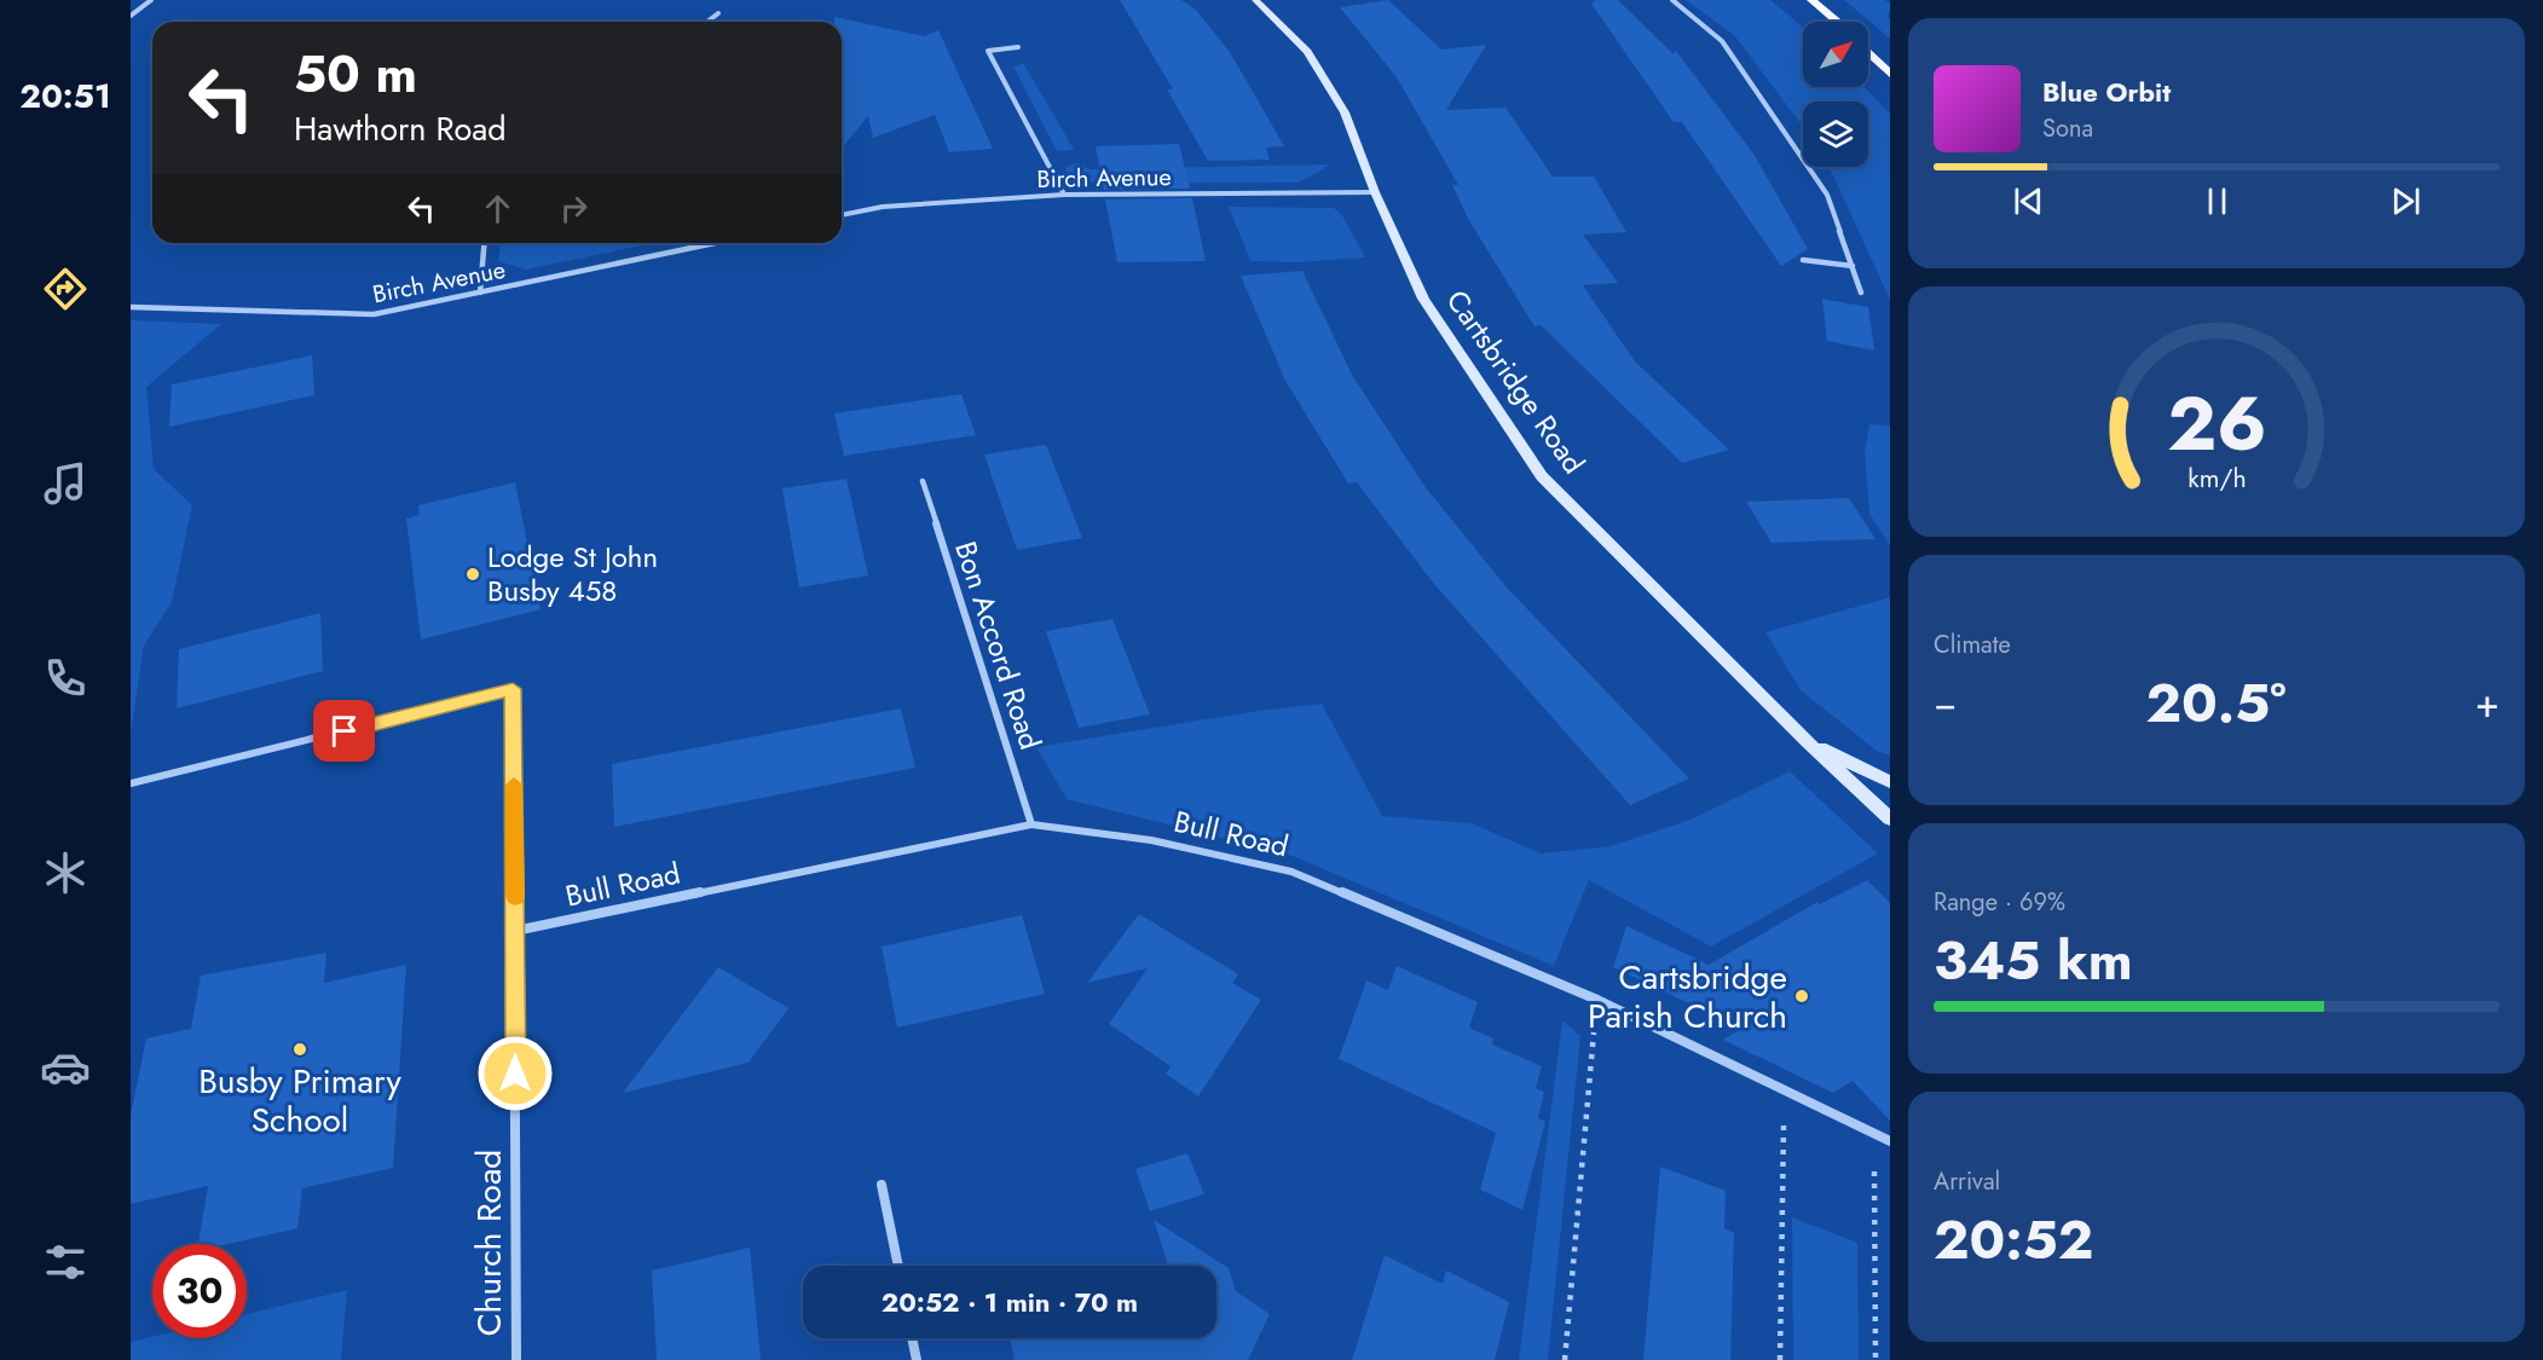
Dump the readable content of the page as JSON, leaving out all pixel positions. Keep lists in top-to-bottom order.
{
  "streets": {
    "street": [
      "Birch Avenue",
      "Cartsbridge Road",
      "Bon Accord Road",
      "Bull Road",
      "Church Road"
    ]
  },
  "crossings": [
    ["Birch Avenue", "Cartsbridge Road"],
    ["Bon Accord Road", "Bull Road"],
    ["Bull Road", "Church Road"]
  ],
  "places": ["Lodge St John Busby 458", "Cartsbridge Parish Church", "Busby Primary School"],
  "north": "top right",
  "page": {
    "tabs": "20:51",
    "turn": ["50 m", "Hawthorn Road"],
    "song": ["Blue Orbit", "Sona"],
    "tile": [
      "Climate",
      ["Range · 69%", "345 km"],
      ["Arrival", "20:52"]
    ],
    "heat": ["−", "20.5°", "+"],
    "limit": "30",
    "trip": "20:52 · 1 min · 70 m",
    "gauge": ["26", "km/h"]
  }
}
